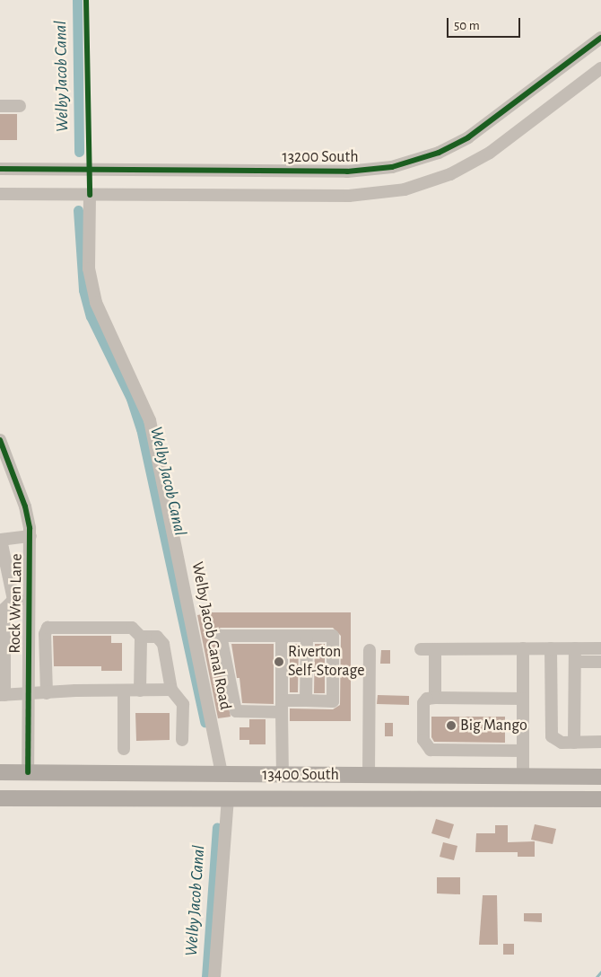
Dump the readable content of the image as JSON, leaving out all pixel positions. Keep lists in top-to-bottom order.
{
  "streets": {
    "main road": ["13400 South"],
    "street": ["13200 South", "Rock Wren Lane", "Welby Jacob Canal Road"]
  },
  "crossings": [
    ["Rock Wren Lane", "13400 South"],
    ["Welby Jacob Canal Road", "13400 South"]
  ],
  "water": ["Welby Jacob Canal"],
  "places": ["Riverton Self-Storage", "Big Mango"],
  "scale_bar": "50 m"
}
